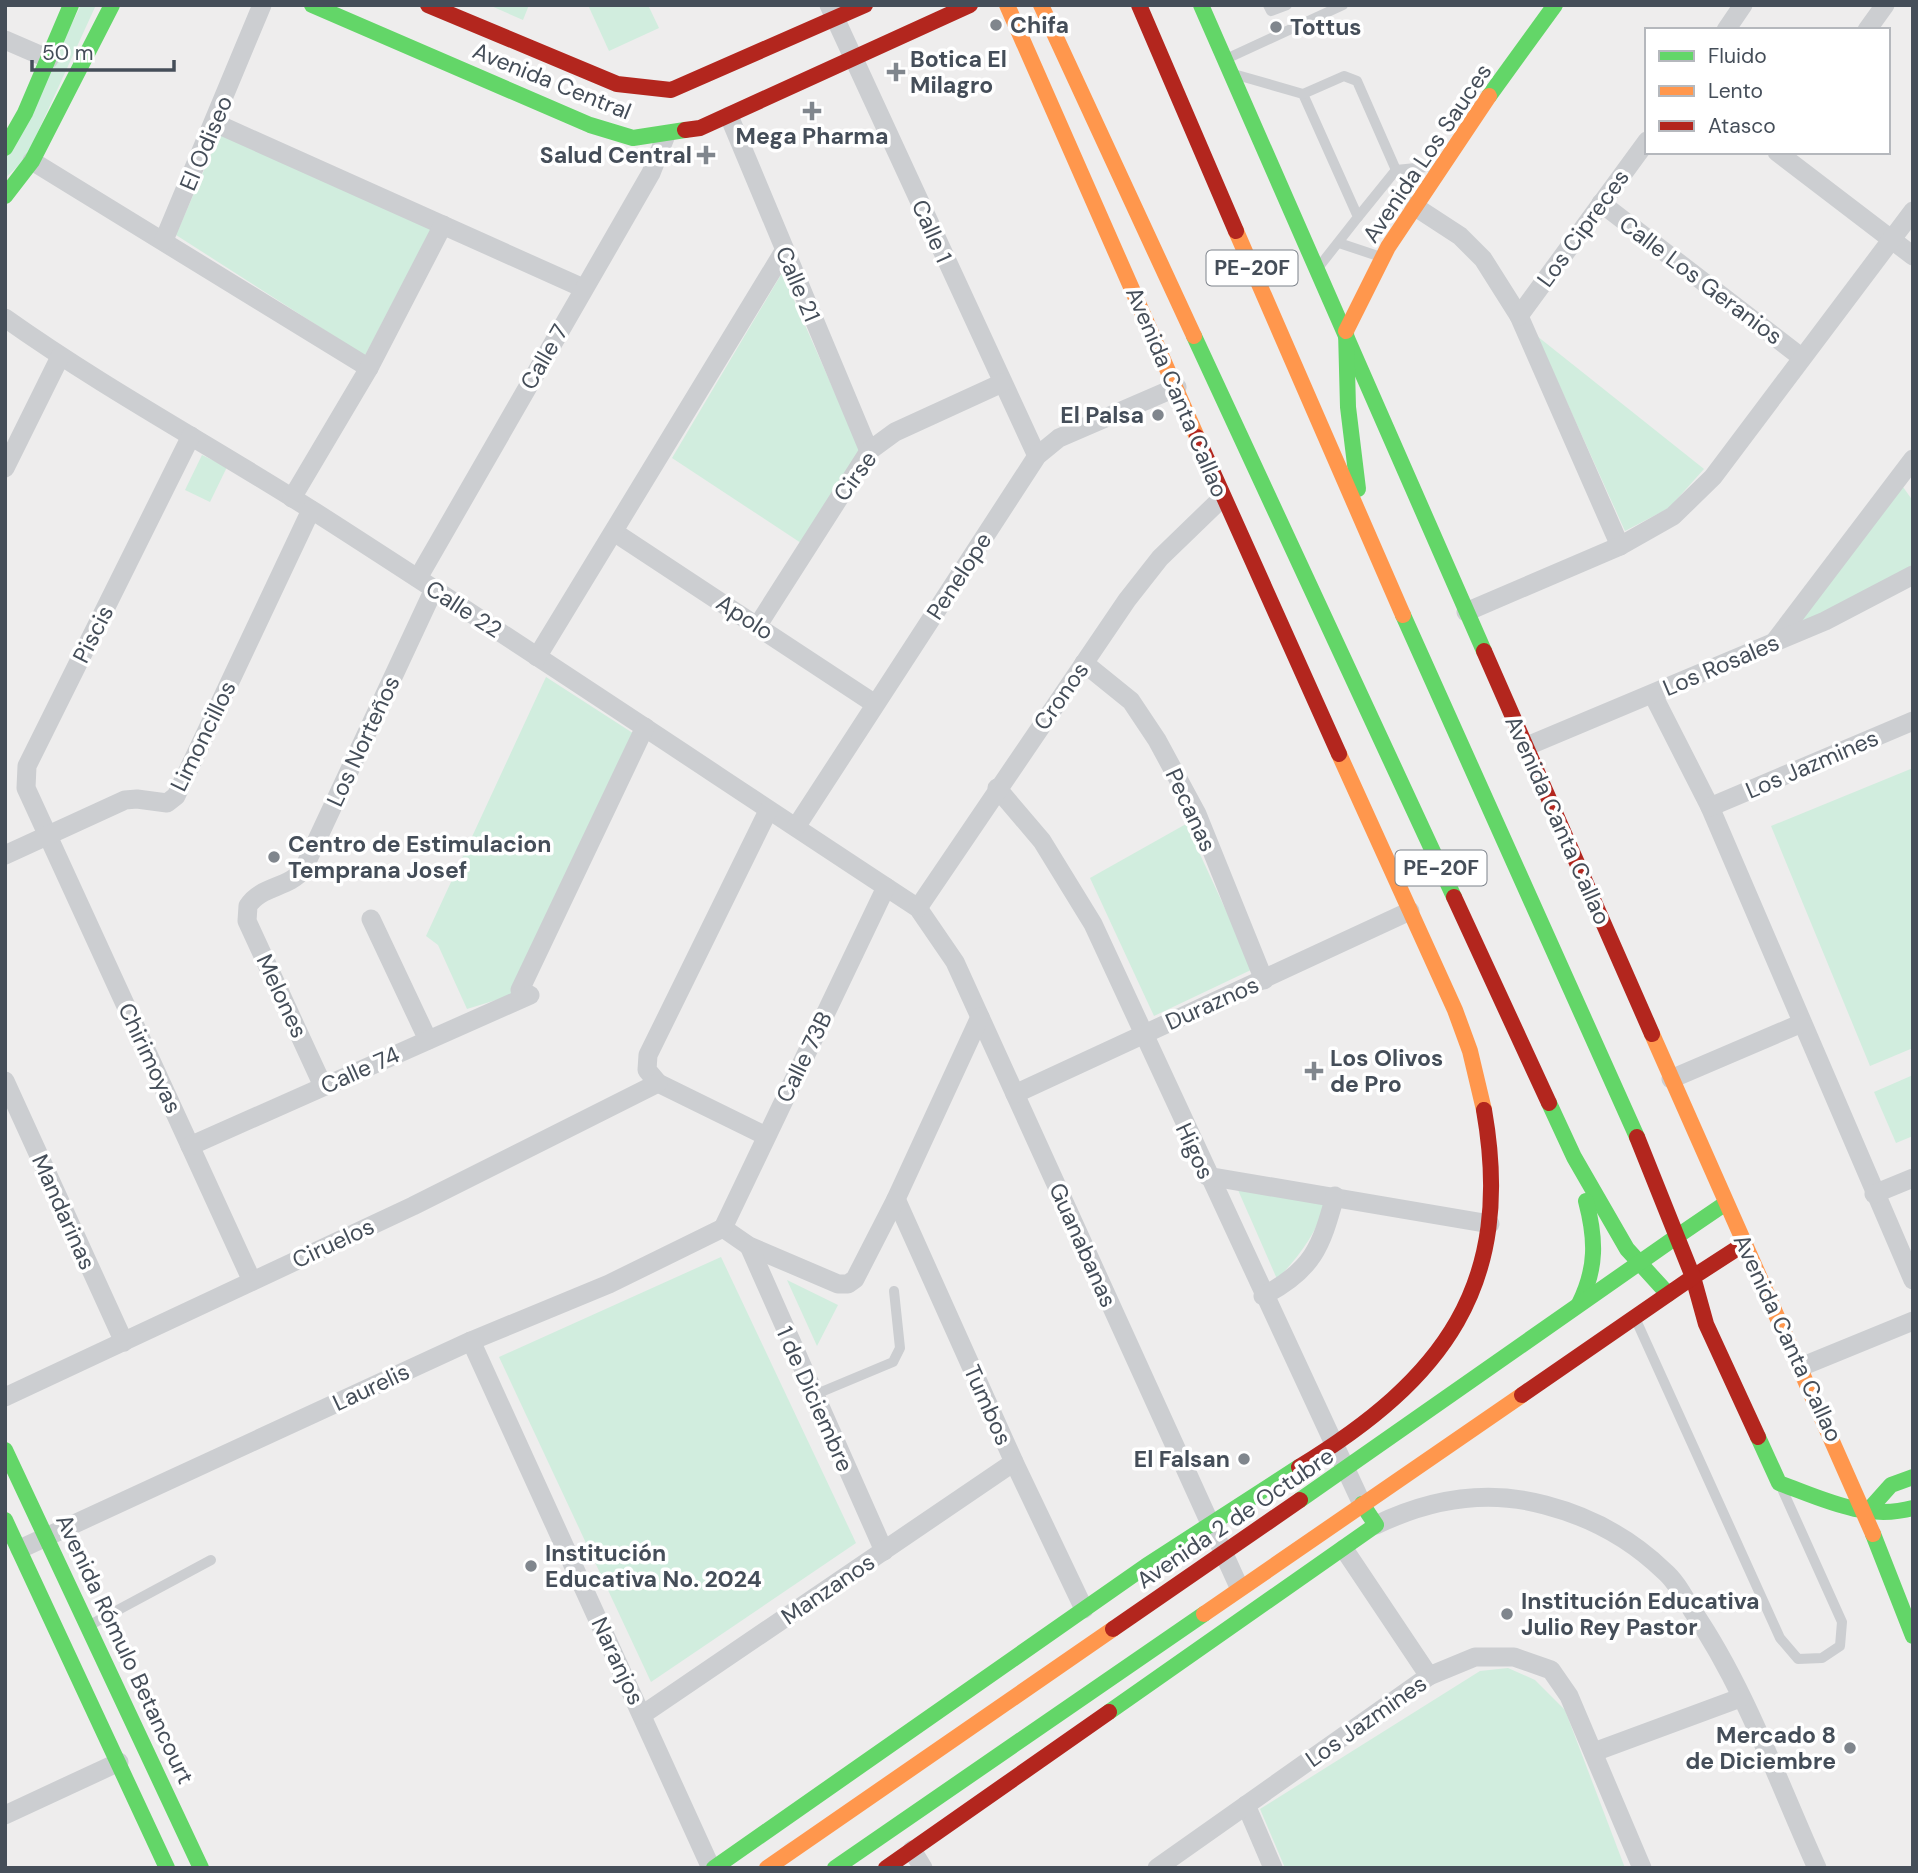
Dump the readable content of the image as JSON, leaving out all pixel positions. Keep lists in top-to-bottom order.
{
  "streets": {
    "main road": [
      "Avenida Central",
      "Avenida Los Sauces",
      "PE-20F",
      "Avenida Canta Callao",
      "Higos",
      "Avenida 2 de Octubre",
      "Avenida Rómulo Betancourt"
    ],
    "street": [
      "El Odiseo",
      "Los Cipreces",
      "Calle 1",
      "Calle Los Geranios",
      "Calle 21",
      "Calle 7",
      "Cirse",
      "Penelope",
      "Calle 22",
      "Apolo",
      "Piscis",
      "Los Rosales",
      "Cronos",
      "Limoncillos",
      "Los Norteños",
      "Los Jazmines",
      "Pecanas",
      "Melones",
      "Duraznos",
      "Calle 73B",
      "Chirimoyas",
      "Calle 74",
      "Mandarinas",
      "Ciruelos",
      "Guanabanas",
      "Laurelis",
      "1 de Diciembre",
      "Tumbos",
      "Manzanos",
      "Naranjos"
    ]
  },
  "crossings": [
    ["Avenida Central", "Calle 1"],
    ["Avenida Central", "Calle 21"],
    ["Avenida Central", "Calle 7"],
    ["Avenida Los Sauces", "Avenida Canta Callao"],
    ["Los Cipreces", "Calle Los Geranios"],
    ["Calle 1", "Cirse"],
    ["Calle 1", "Penelope"],
    ["Calle 21", "Cirse"],
    ["Calle 7", "Calle 22"],
    ["Calle 7", "Los Norteños"],
    ["Avenida Canta Callao", "Penelope"],
    ["Avenida Canta Callao", "Los Rosales"],
    ["Avenida Canta Callao", "Cronos"],
    ["Avenida Canta Callao", "Duraznos"],
    ["Avenida Canta Callao", "Higos"],
    ["Avenida Canta Callao", "Avenida 2 de Octubre"],
    ["Cirse", "Apolo"],
    ["Penelope", "Calle 22"],
    ["Penelope", "Apolo"],
    ["Calle 22", "Piscis"],
    ["Calle 22", "Cronos"],
    ["Calle 22", "Limoncillos"],
    ["Calle 22", "Los Norteños"],
    ["Calle 22", "Calle 73B"],
    ["Calle 22", "Calle 74"],
    ["Calle 22", "Guanabanas"],
    ["Piscis", "Limoncillos"],
    ["Piscis", "Chirimoyas"],
    ["Cronos", "Pecanas"],
    ["Cronos", "Higos"],
    ["Cronos", "Guanabanas"],
    ["Limoncillos", "Chirimoyas"],
    ["Los Norteños", "Melones"],
    ["Pecanas", "Duraznos"],
    ["Melones", "Calle 74"],
    ["Duraznos", "Higos"],
    ["Duraznos", "Guanabanas"],
    ["Calle 73B", "Laurelis"],
    ["Chirimoyas", "Calle 74"],
    ["Chirimoyas", "Ciruelos"],
    ["Higos", "Avenida 2 de Octubre"],
    ["Mandarinas", "Ciruelos"],
    ["Guanabanas", "Avenida 2 de Octubre"],
    ["Laurelis", "Avenida Rómulo Betancourt"],
    ["Laurelis", "Naranjos"],
    ["1 de Diciembre", "Manzanos"],
    ["Tumbos", "Avenida 2 de Octubre"],
    ["Tumbos", "Manzanos"],
    ["Avenida 2 de Octubre", "Naranjos"],
    ["Manzanos", "Naranjos"]
  ],
  "places": {
    "other": [
      "Chifa",
      "Tottus",
      "El Palsa",
      "Centro de Estimulacion Temprana Josef",
      "El Falsan",
      "Institución Educativa No. 2024",
      "Institución Educativa Julio Rey Pastor",
      "Mercado 8 de Diciembre"
    ],
    "health": [
      "Botica El Milagro",
      "Mega Pharma",
      "Salud Central",
      "Los Olivos de Pro"
    ]
  },
  "legend": ["Fluido", "Lento", "Atasco"],
  "scale_bar": "50 m"
}
